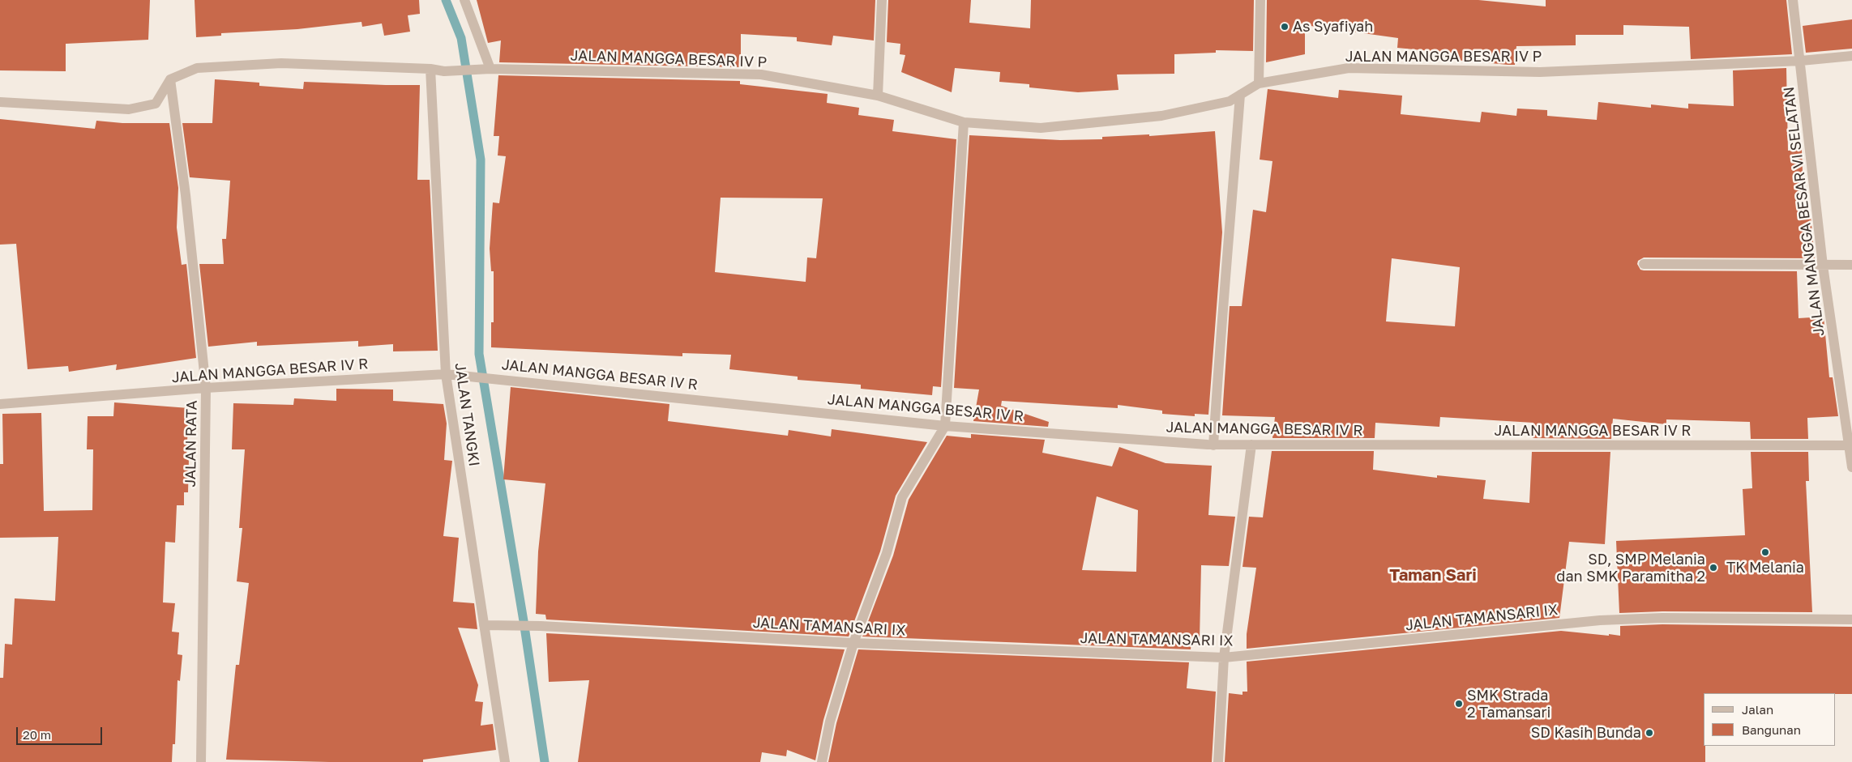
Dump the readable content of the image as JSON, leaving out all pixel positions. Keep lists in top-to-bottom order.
{
  "streets": {
    "street": [
      "JALAN MANGGA BESAR IV P",
      "JALAN MANGGA BESAR VI SELATAN",
      "JALAN MANGGA BESAR IV R",
      "JALAN TANGKI",
      "JALAN RATA",
      "JALAN TAMANSARI IX"
    ]
  },
  "crossings": [
    ["JALAN MANGGA BESAR IV P", "JALAN MANGGA BESAR VI SELATAN"],
    ["JALAN MANGGA BESAR IV P", "JALAN TANGKI"],
    ["JALAN MANGGA BESAR IV P", "JALAN RATA"],
    ["JALAN MANGGA BESAR VI SELATAN", "JALAN MANGGA BESAR IV R"],
    ["JALAN MANGGA BESAR IV R", "JALAN TANGKI"],
    ["JALAN MANGGA BESAR IV R", "JALAN RATA"],
    ["JALAN TANGKI", "JALAN TAMANSARI IX"]
  ],
  "districts": ["Taman Sari"],
  "places": [
    "As Syafiyah",
    "TK Melania",
    "SD, SMP Melania dan SMK Paramitha 2",
    "SMK Strada 2 Tamansari",
    "SD Kasih Bunda"
  ],
  "legend": ["Jalan", "Bangunan"],
  "scale_bar": "20 m"
}
